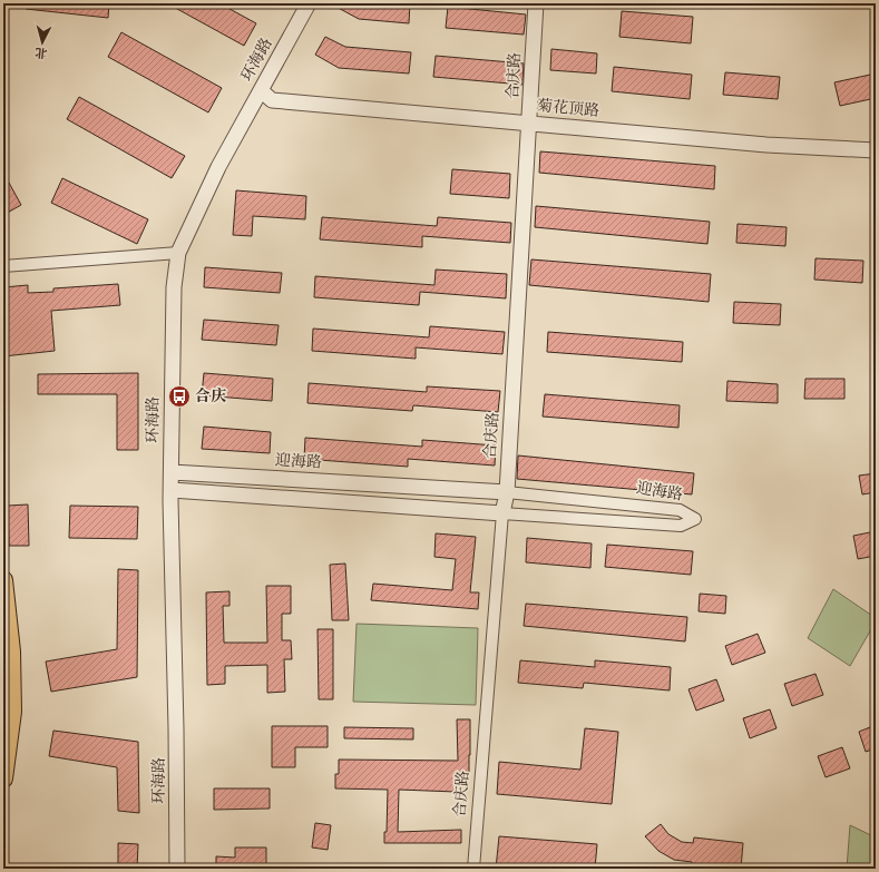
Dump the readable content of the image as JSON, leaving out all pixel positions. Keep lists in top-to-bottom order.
{
  "streets": {
    "street": [
      "环海路",
      "合庆路",
      "菊花顶路",
      "迎海路"
    ]
  },
  "crossings": [
    ["环海路", "菊花顶路"],
    ["环海路", "迎海路"],
    ["合庆路", "菊花顶路"],
    ["合庆路", "迎海路"]
  ],
  "places": {
    "bus stop": ["合庆"]
  },
  "north": "bottom"
}
